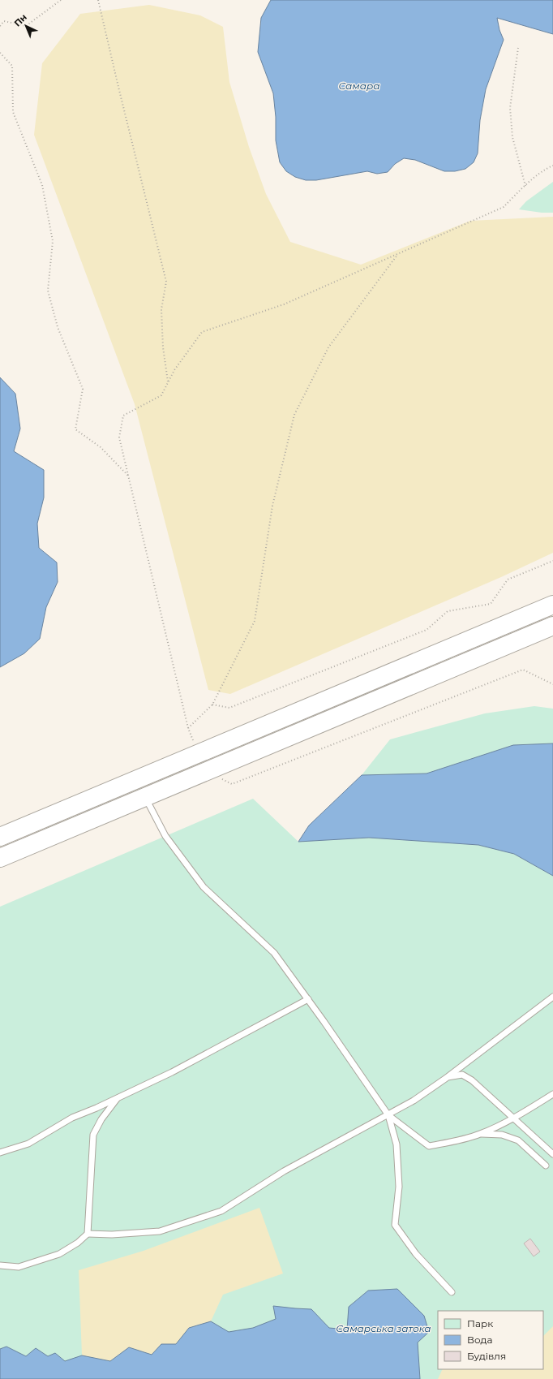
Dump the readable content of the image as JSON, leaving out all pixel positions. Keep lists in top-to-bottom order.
{
  "water": ["Самара", "Самарська затока"],
  "legend": ["Парк", "Вода", "Будівля"],
  "north": "top left"
}
